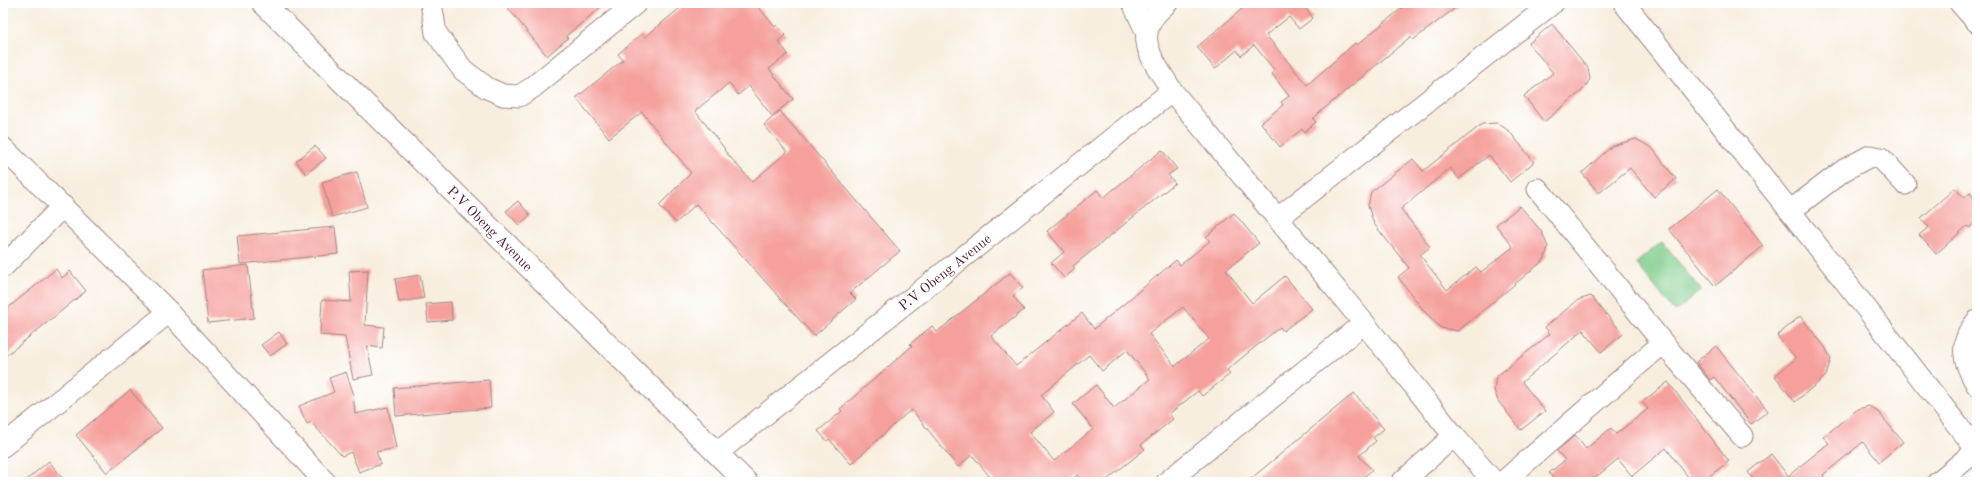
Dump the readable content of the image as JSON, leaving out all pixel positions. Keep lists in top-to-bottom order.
{
  "streets": {
    "main road": ["P.V Obeng Avenue"]
  }
}
